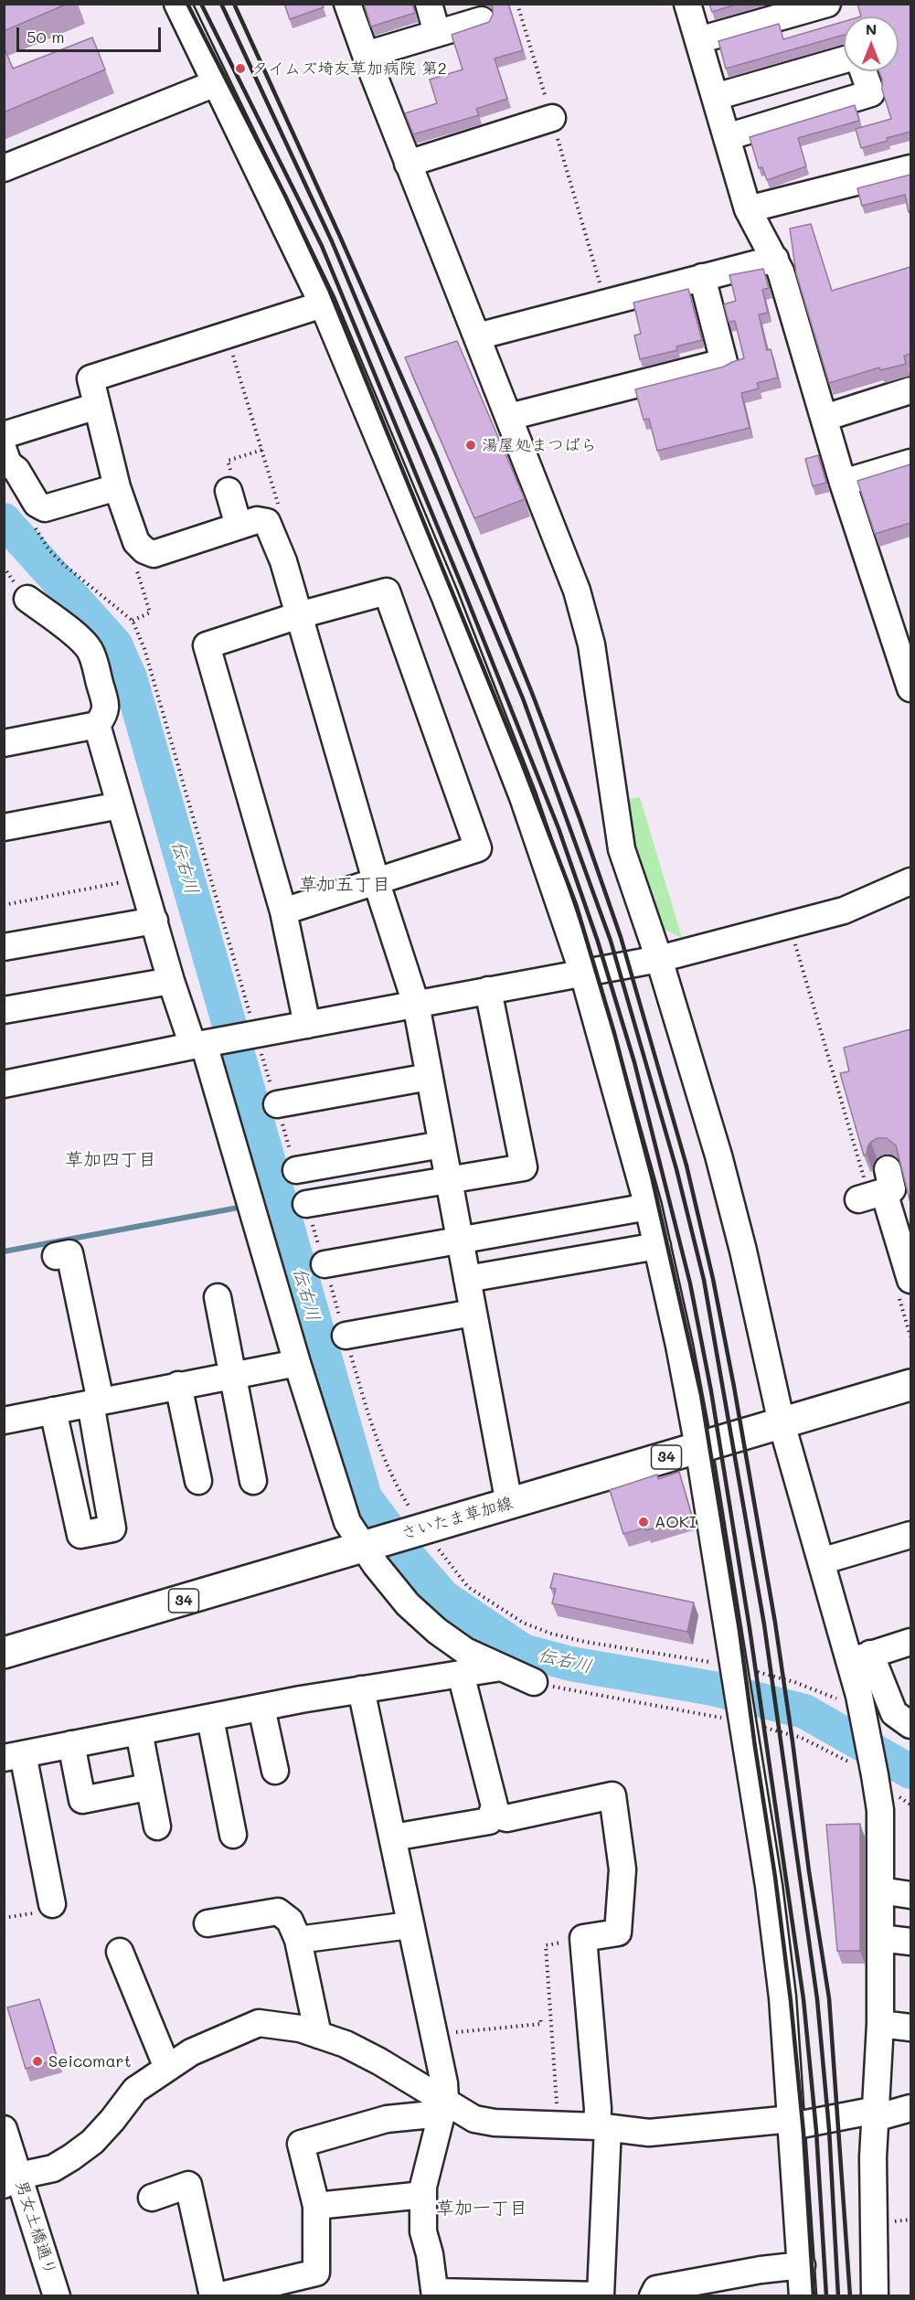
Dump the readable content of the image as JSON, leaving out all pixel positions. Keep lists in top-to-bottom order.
{
  "streets": {
    "main road": ["34", "さいたま草加線"],
    "street": ["男女土橋通り"]
  },
  "districts": ["草加五丁目", "草加四丁目", "草加一丁目"],
  "water": ["伝右川"],
  "places": [
    "タイムズ埼友草加病院 第2",
    "湯屋処まつばら",
    "AOKI",
    "Seicomart"
  ],
  "scale_bar": "50 m",
  "north": "top"
}
